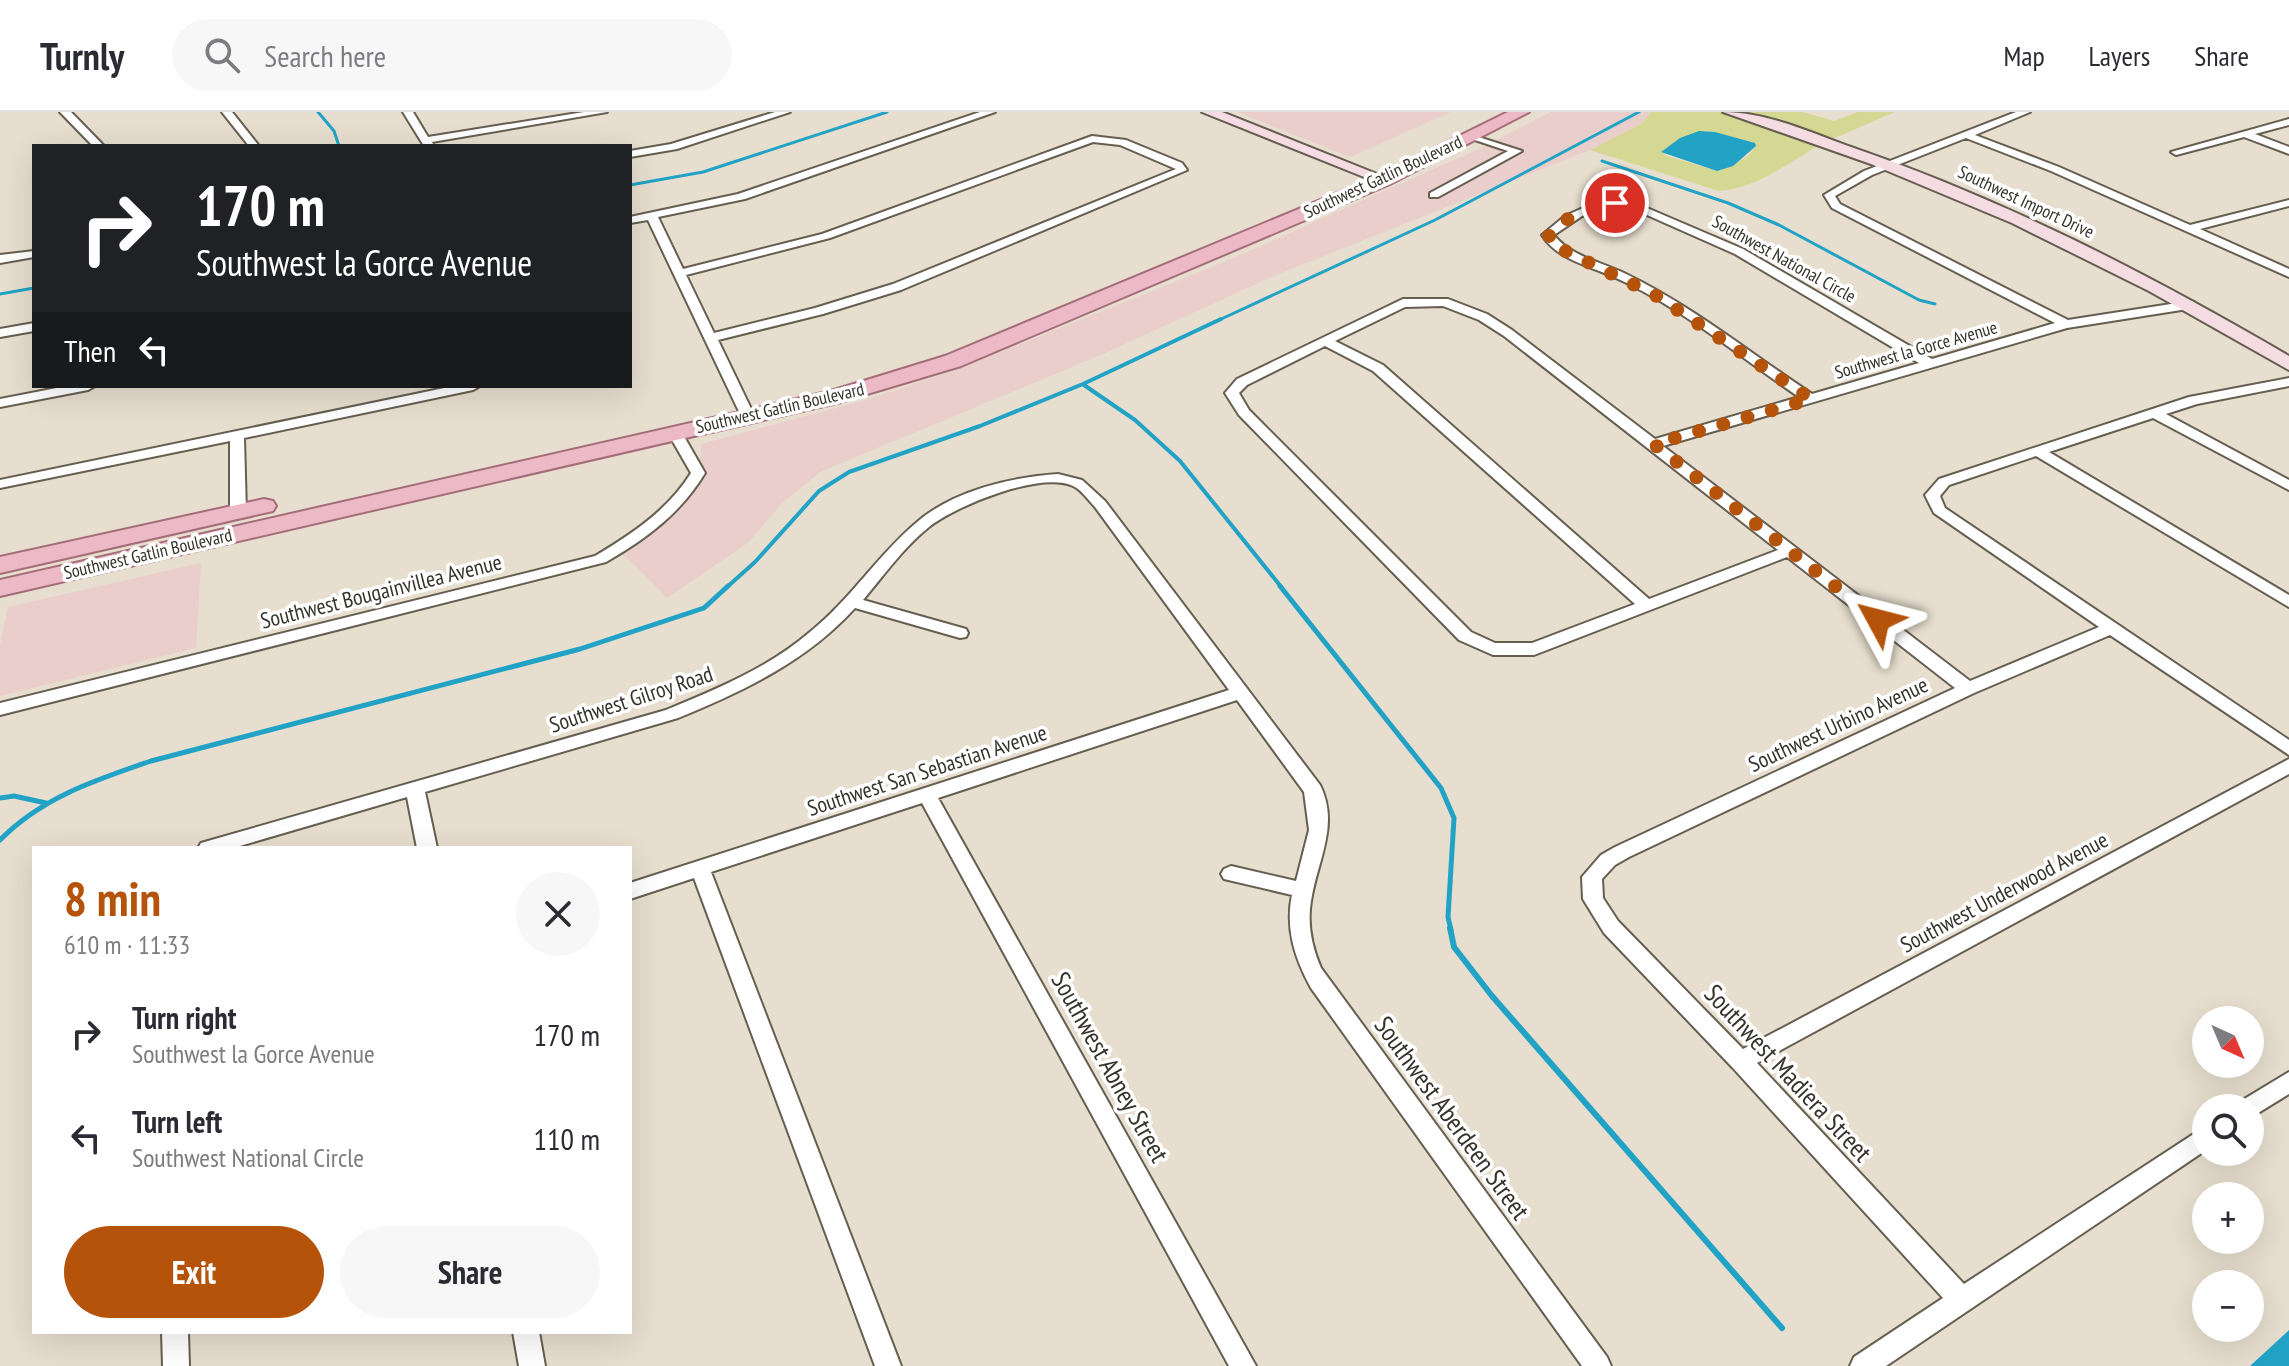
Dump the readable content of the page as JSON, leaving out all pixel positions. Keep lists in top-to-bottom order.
{
  "streets": {
    "main road": ["Southwest Gatlin Boulevard"],
    "street": [
      "Southwest Import Drive",
      "Southwest National Circle",
      "Southwest la Gorce Avenue",
      "Southwest Bougainvillea Avenue",
      "Southwest Gilroy Road",
      "Southwest Urbino Avenue",
      "Southwest San Sebastian Avenue",
      "Southwest Underwood Avenue",
      "Southwest Abney Street",
      "Southwest Madiera Street",
      "Southwest Aberdeen Street"
    ]
  },
  "crossings": [
    ["Southwest Gatlin Boulevard", "Southwest Bougainvillea Avenue"],
    ["Southwest Import Drive", "Southwest la Gorce Avenue"],
    ["Southwest National Circle", "Southwest la Gorce Avenue"],
    ["Southwest Gilroy Road", "Southwest Aberdeen Street"],
    ["Southwest Urbino Avenue", "Southwest Madiera Street"],
    ["Southwest San Sebastian Avenue", "Southwest Abney Street"],
    ["Southwest San Sebastian Avenue", "Southwest Aberdeen Street"],
    ["Southwest Underwood Avenue", "Southwest Madiera Street"]
  ],
  "north": "bottom right",
  "page": {
    "header": "Turnly",
    "search": "Search here",
    "nav": ["Map", "Layers", "Share"],
    "turn": ["170 m", "Southwest la Gorce Avenue"],
    "then": "Then",
    "heading": ["8 min", "610 m · 11:33"],
    "list": [
      {
        "name": "Turn right",
        "note": "Southwest la Gorce Avenue",
        "value": "170 m"
      },
      {
        "name": "Turn left",
        "note": "Southwest National Circle",
        "value": "110 m"
      }
    ],
    "map_buttons": ["+", "−"],
    "buttons": ["Exit", "Share"]
  }
}
